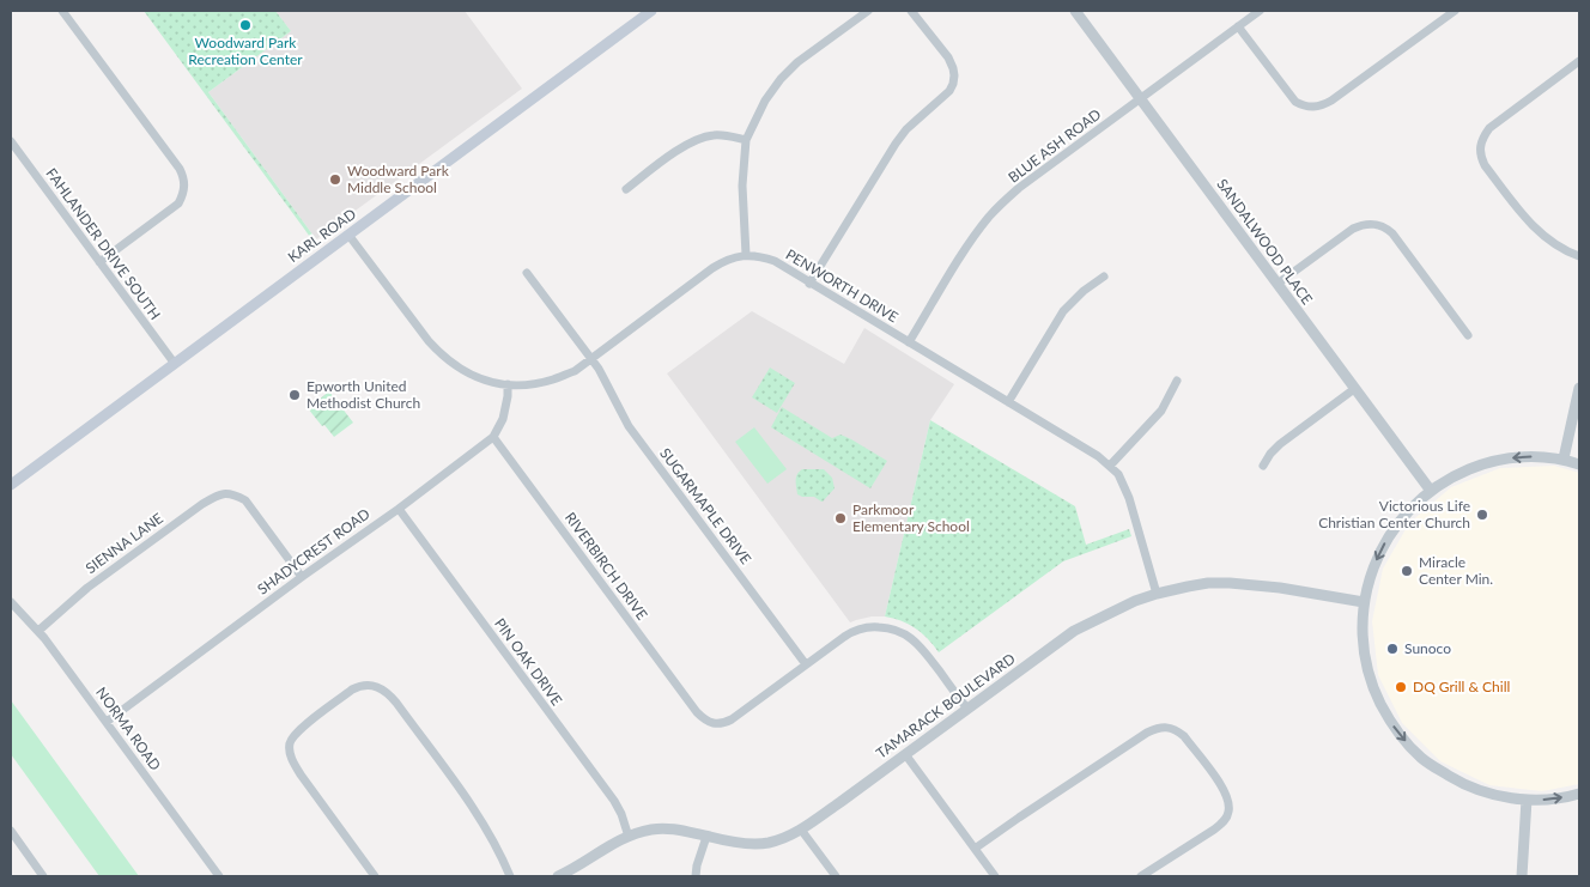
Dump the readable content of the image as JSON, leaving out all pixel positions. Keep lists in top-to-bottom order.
{
  "streets": {
    "main road": ["KARL ROAD"],
    "street": [
      "BLUE ASH ROAD",
      "SANDALWOOD PLACE",
      "FAHLANDER DRIVE SOUTH",
      "PENWORTH DRIVE",
      "SUGARMAPLE DRIVE",
      "SIENNA LANE",
      "SHADYCREST ROAD",
      "RIVERBIRCH DRIVE",
      "PIN OAK DRIVE",
      "TAMARACK BOULEVARD",
      "NORMA ROAD"
    ]
  },
  "crossings": [
    ["BLUE ASH ROAD", "SANDALWOOD PLACE"],
    ["BLUE ASH ROAD", "PENWORTH DRIVE"],
    ["KARL ROAD", "FAHLANDER DRIVE SOUTH"],
    ["PENWORTH DRIVE", "TAMARACK BOULEVARD"],
    ["SUGARMAPLE DRIVE", "RIVERBIRCH DRIVE"],
    ["SIENNA LANE", "SHADYCREST ROAD"],
    ["SIENNA LANE", "NORMA ROAD"],
    ["SHADYCREST ROAD", "RIVERBIRCH DRIVE"],
    ["SHADYCREST ROAD", "PIN OAK DRIVE"],
    ["SHADYCREST ROAD", "NORMA ROAD"],
    ["PIN OAK DRIVE", "TAMARACK BOULEVARD"]
  ],
  "places": [
    "Woodward Park Recreation Center",
    "Woodward Park Middle School",
    "Epworth United Methodist Church",
    "Victorious Life Christian Center Church",
    "Parkmoor Elementary School",
    "Miracle Center Min.",
    "Sunoco",
    "DQ Grill & Chill"
  ]
}
